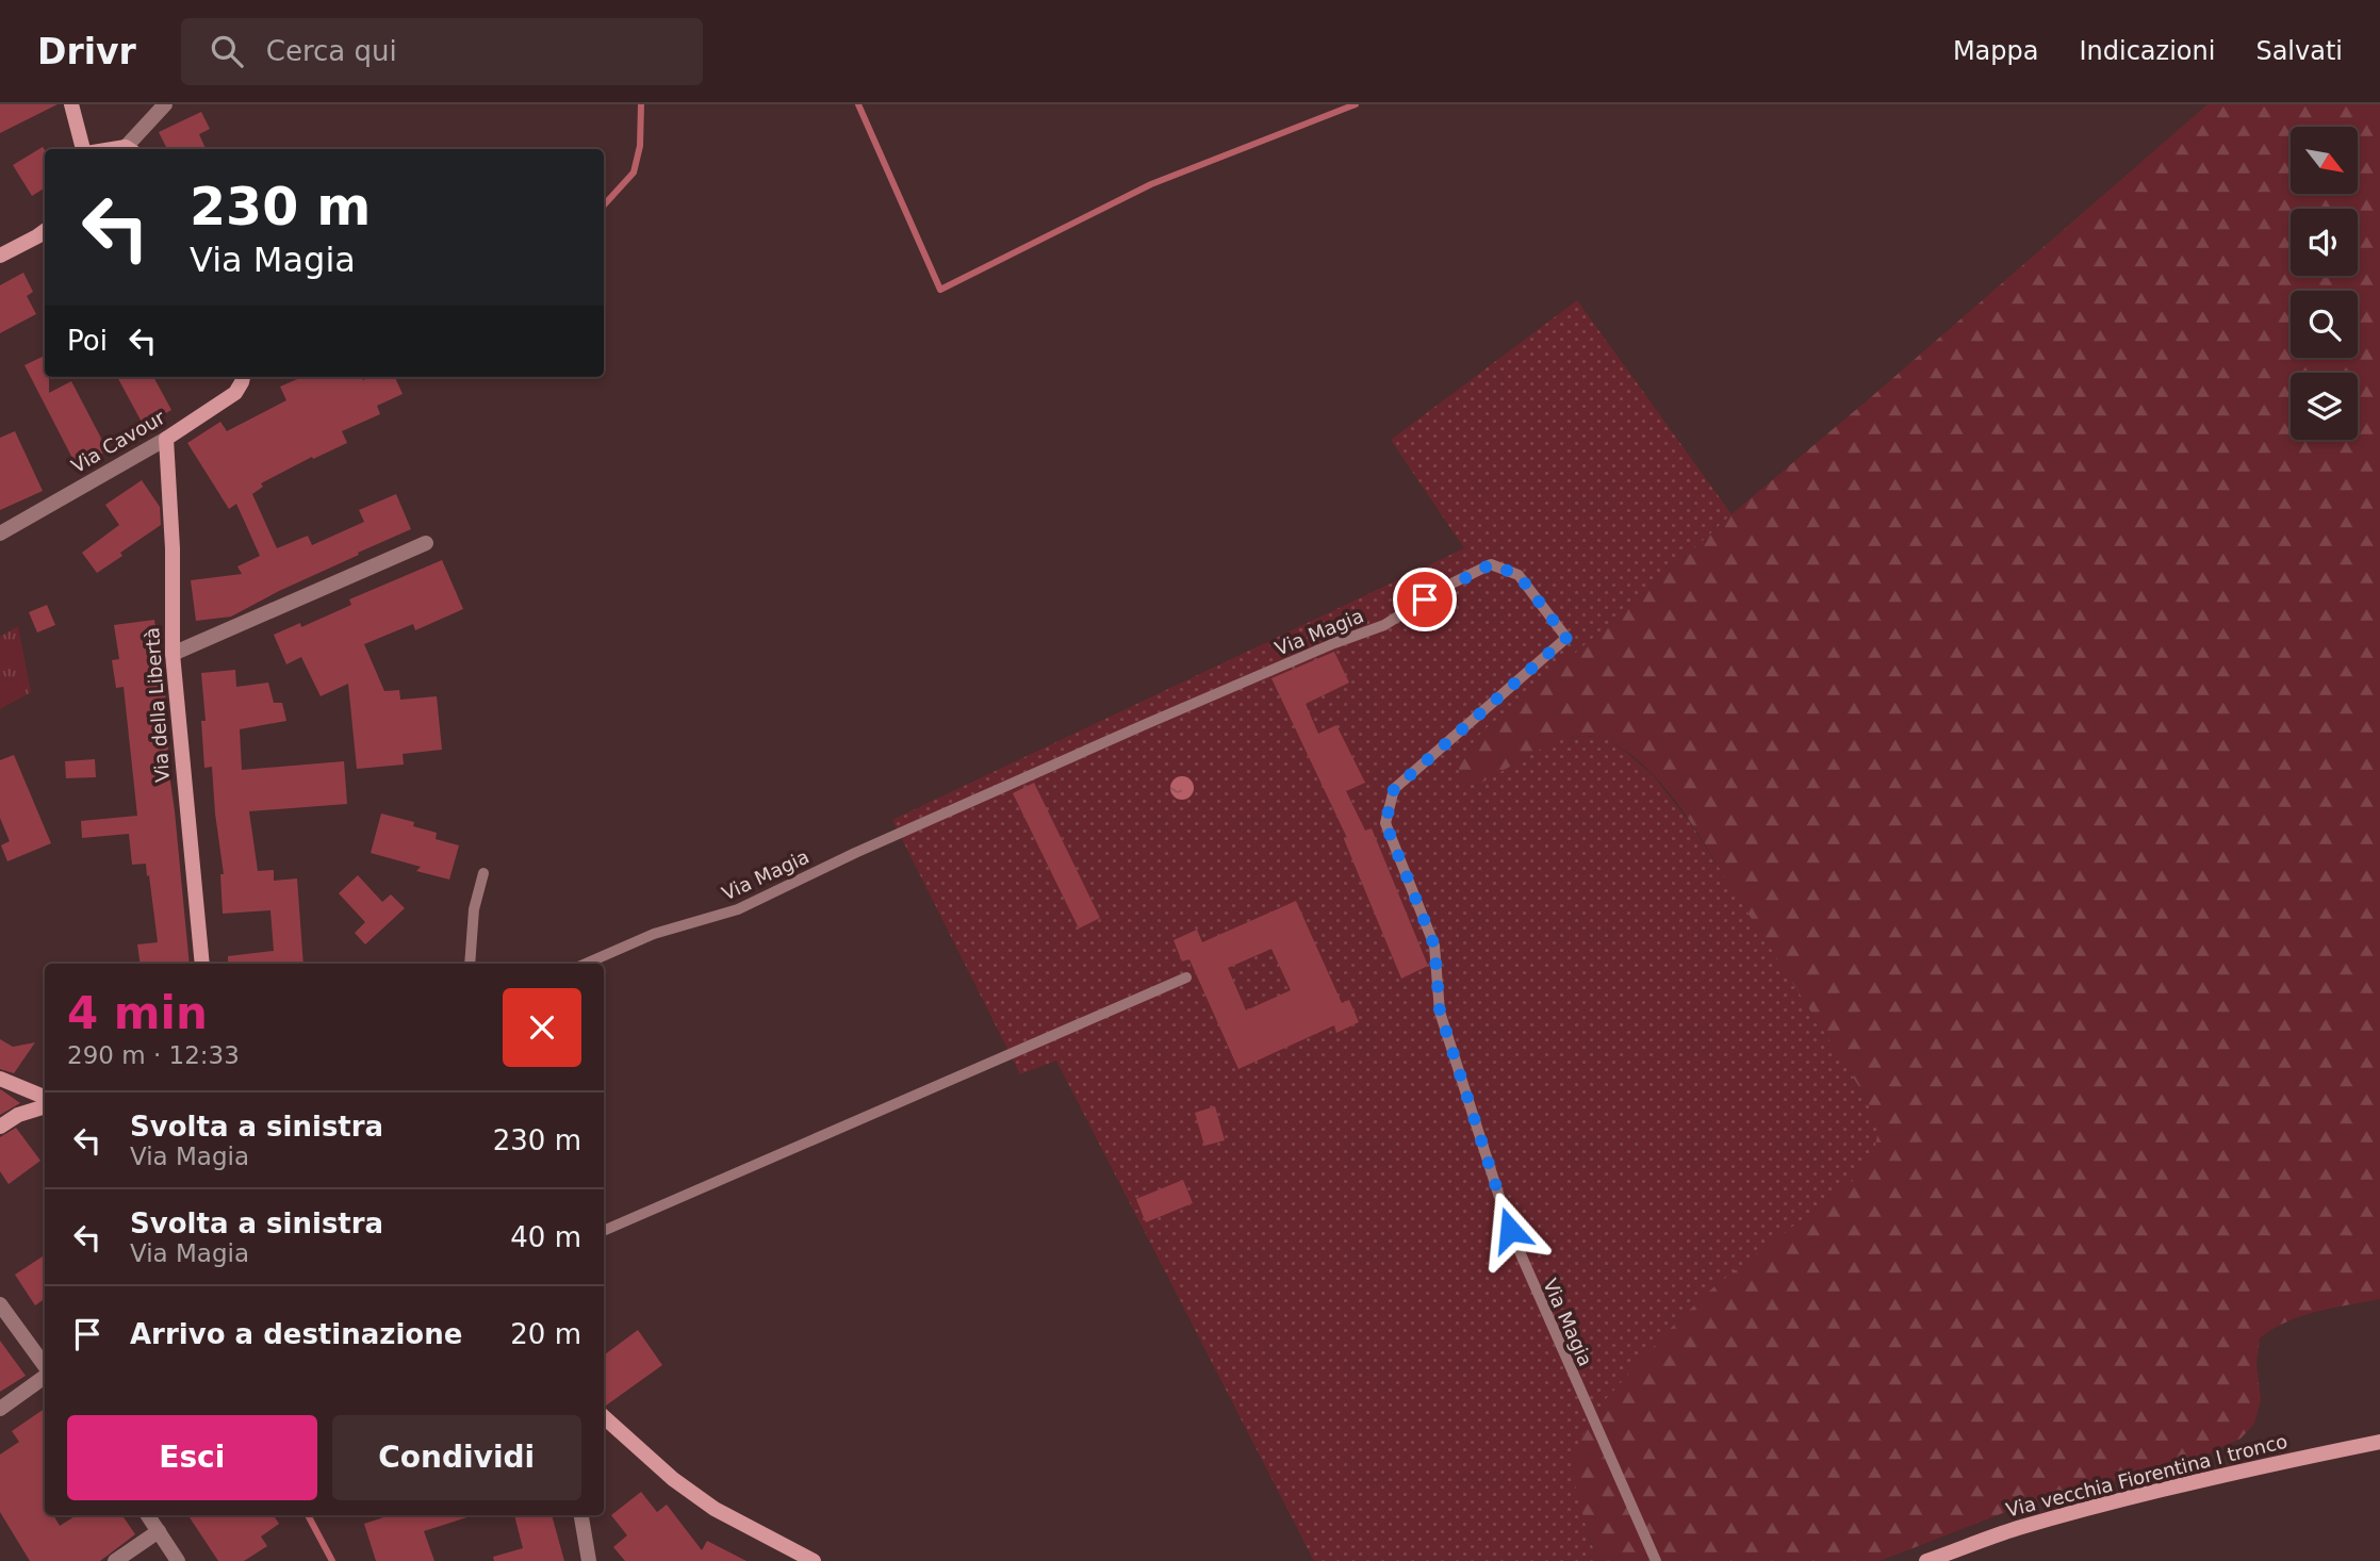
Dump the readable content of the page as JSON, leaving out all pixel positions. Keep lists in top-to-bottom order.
{
  "streets": {
    "street": ["Via Cavour", "Via della Libertà", "Via vecchia Fiorentina I tronco"],
    "lane": ["Via Magia"]
  },
  "crossings": [
    ["Via Cavour", "Via della Libertà"]
  ],
  "north": "bottom right",
  "page": {
    "header": "Drivr",
    "search": "Cerca qui",
    "nav": ["Mappa", "Indicazioni", "Salvati"],
    "turn": ["230 m", "Via Magia"],
    "then": "Poi",
    "heading": ["4 min", "290 m · 12:33"],
    "list": [
      {
        "name": "Svolta a sinistra",
        "note": "Via Magia",
        "value": "230 m"
      },
      {
        "name": "Svolta a sinistra",
        "note": "Via Magia",
        "value": "40 m"
      },
      {
        "name": "Arrivo a destinazione",
        "value": "20 m"
      }
    ],
    "buttons": ["Esci", "Condividi"]
  }
}
